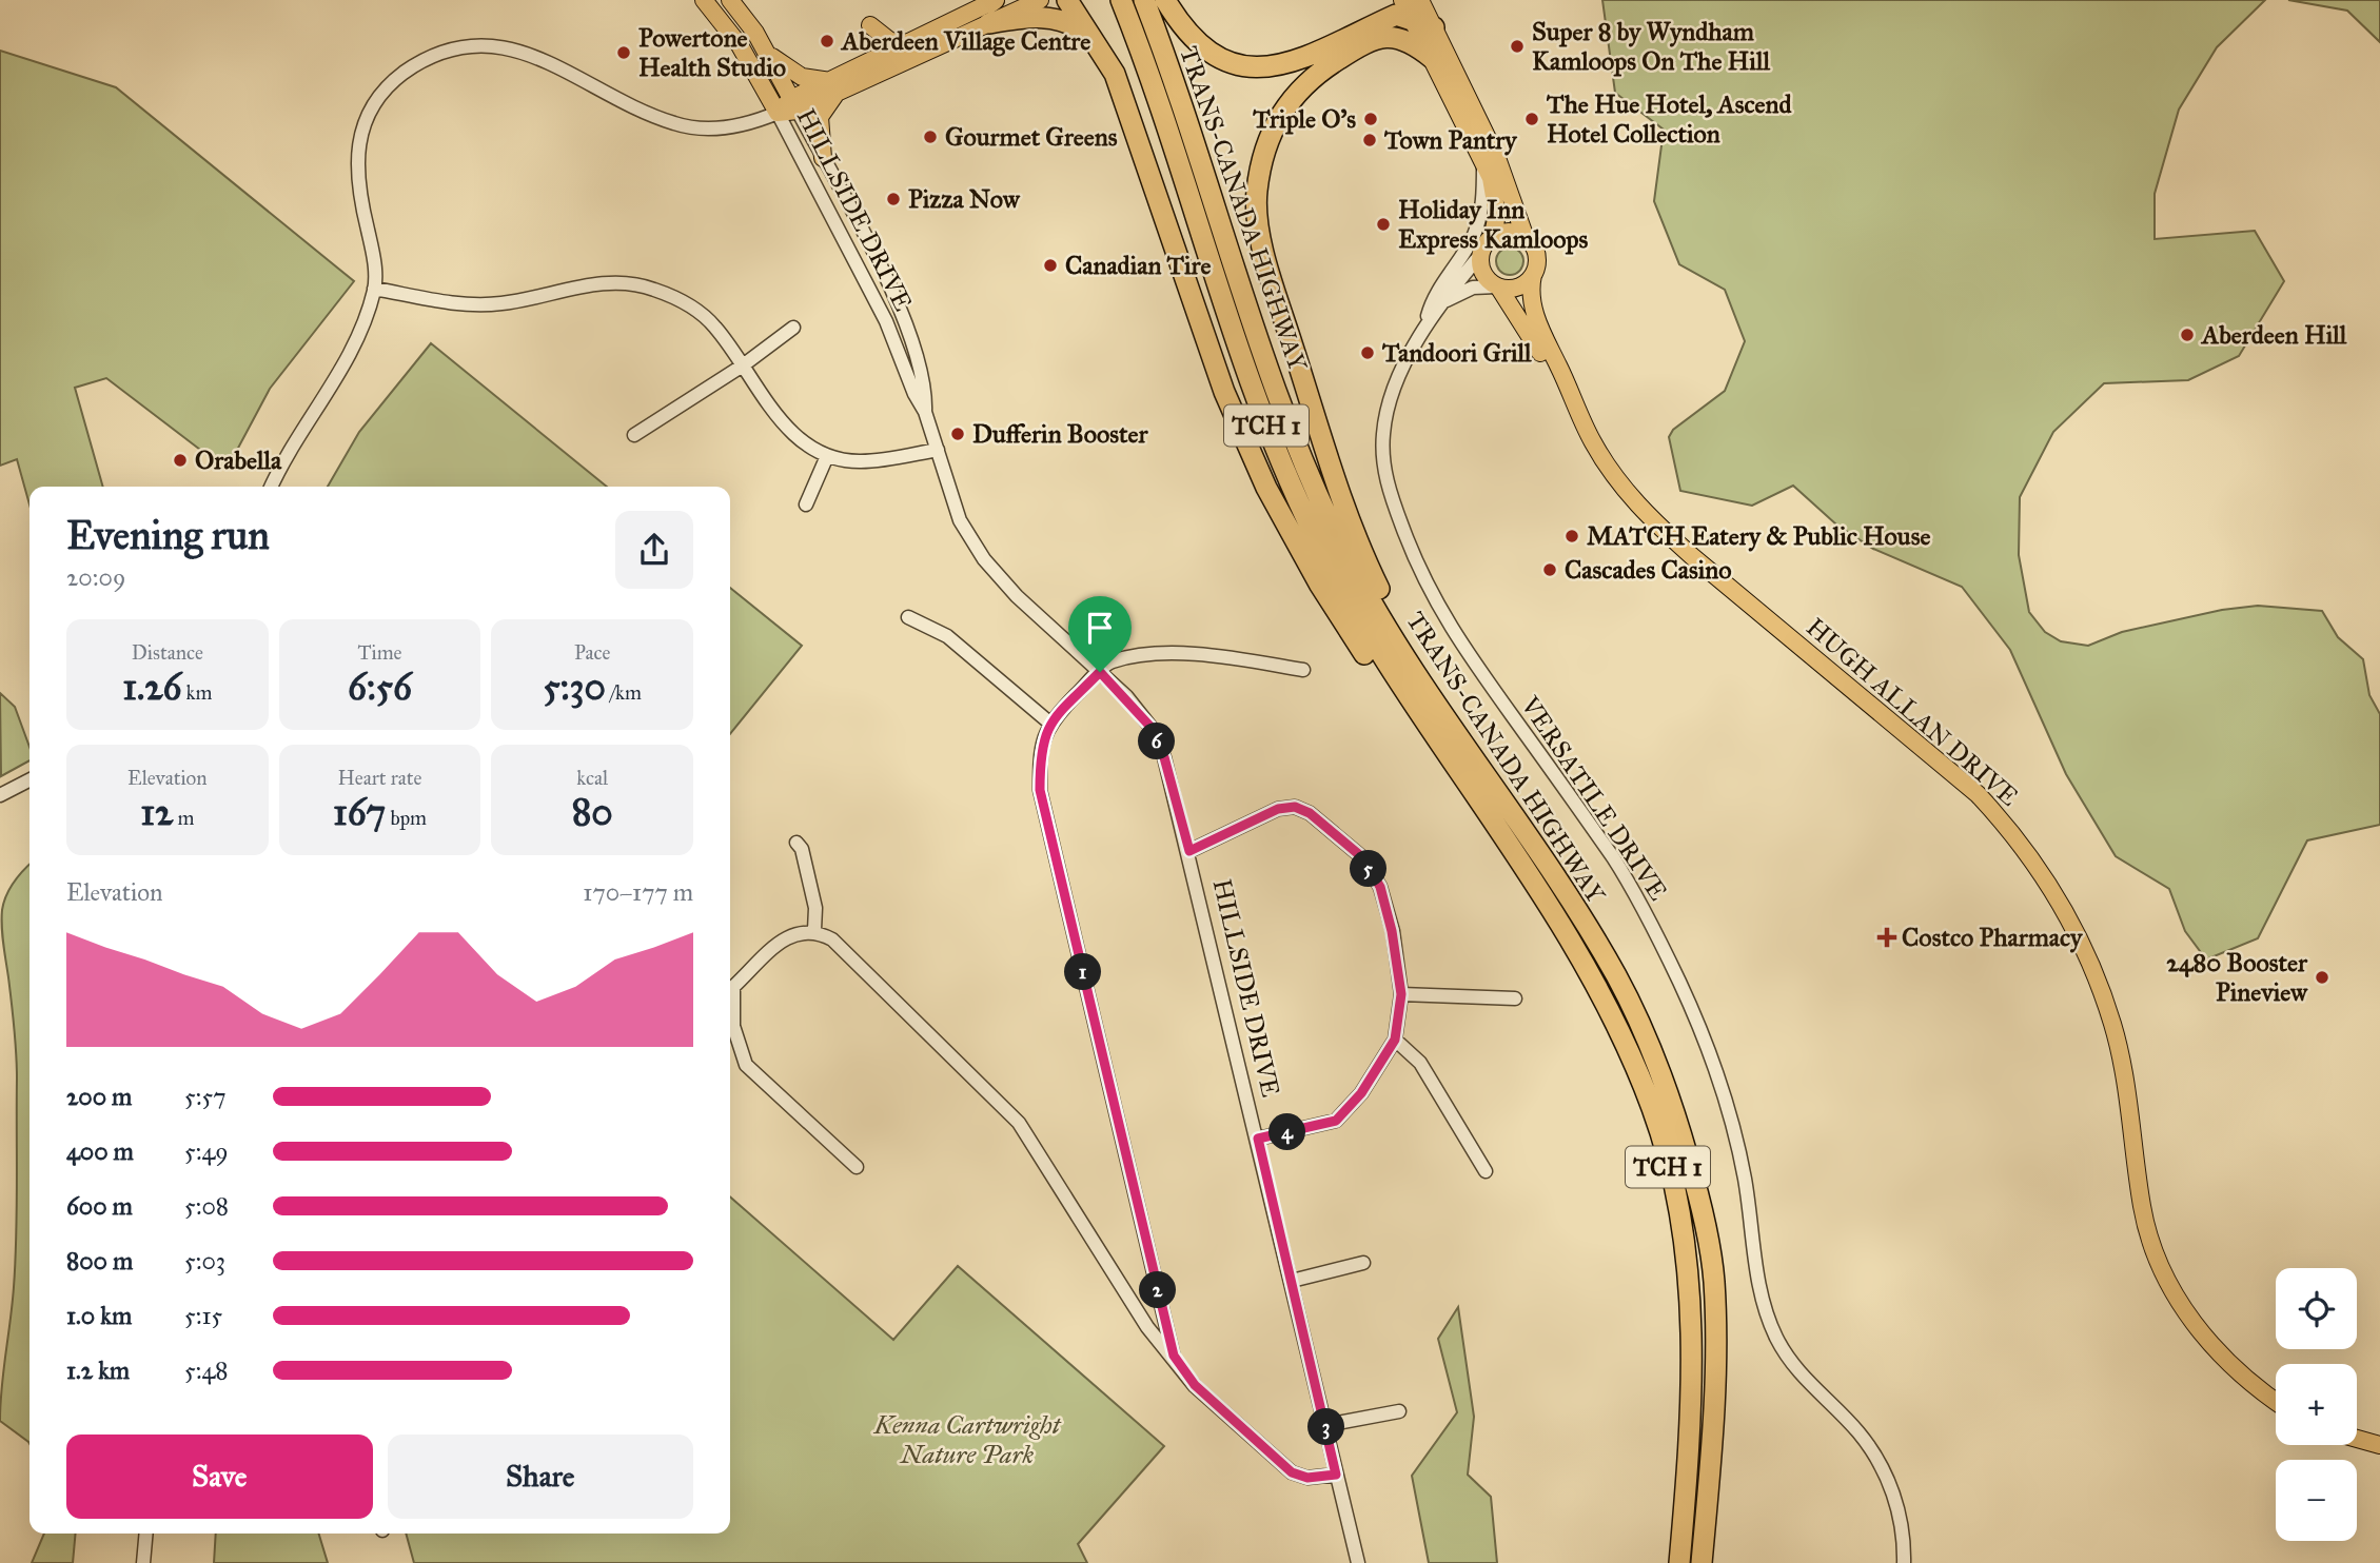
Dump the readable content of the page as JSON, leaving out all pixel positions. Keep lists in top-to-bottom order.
{
  "streets": {
    "highway": ["TRANS-CANADA HIGHWAY", "TCH 1"],
    "main road": ["HILLSIDE DRIVE", "HUGH ALLAN DRIVE"],
    "street": ["VERSATILE DRIVE"]
  },
  "crossings": [
    ["HUGH ALLAN DRIVE", "VERSATILE DRIVE"]
  ],
  "parks": ["Kenna Cartwright Nature Park"],
  "places": {
    "other": [
      "Aberdeen Village Centre",
      "Super 8 by Wyndham Kamloops On The Hill",
      "Powertone Health Studio",
      "Triple O's",
      "The Hue Hotel, Ascend Hotel Collection",
      "Gourmet Greens",
      "Town Pantry",
      "Pizza Now",
      "Holiday Inn Express Kamloops",
      "Canadian Tire",
      "Aberdeen Hill",
      "Tandoori Grill",
      "Dufferin Booster",
      "Orabella",
      "MATCH Eatery & Public House",
      "Cascades Casino",
      "2480 Booster Pineview"
    ],
    "health": ["Costco Pharmacy"]
  },
  "page": {
    "heading": ["Evening run", "20:09"],
    "stats": [
      ["Distance", "1.26 km"],
      ["Time", "6:56"],
      ["Pace", "5:30 /km"],
      ["Elevation", "12 m"],
      ["Heart rate", "167 bpm"],
      ["kcal", "80"]
    ],
    "pins": [
      "6",
      "5",
      "1",
      "4",
      "2",
      "3"
    ],
    "chart": ["Elevation", "170–177 m"],
    "list": [
      {
        "name": "200 m",
        "note": "5:57"
      },
      {
        "name": "400 m",
        "note": "5:49"
      },
      {
        "name": "600 m",
        "note": "5:08"
      },
      {
        "name": "800 m",
        "note": "5:03"
      },
      {
        "name": "1.0 km",
        "note": "5:15"
      },
      {
        "name": "1.2 km",
        "note": "5:48"
      }
    ],
    "map_buttons": ["+", "−"],
    "buttons": ["Save", "Share"]
  }
}
